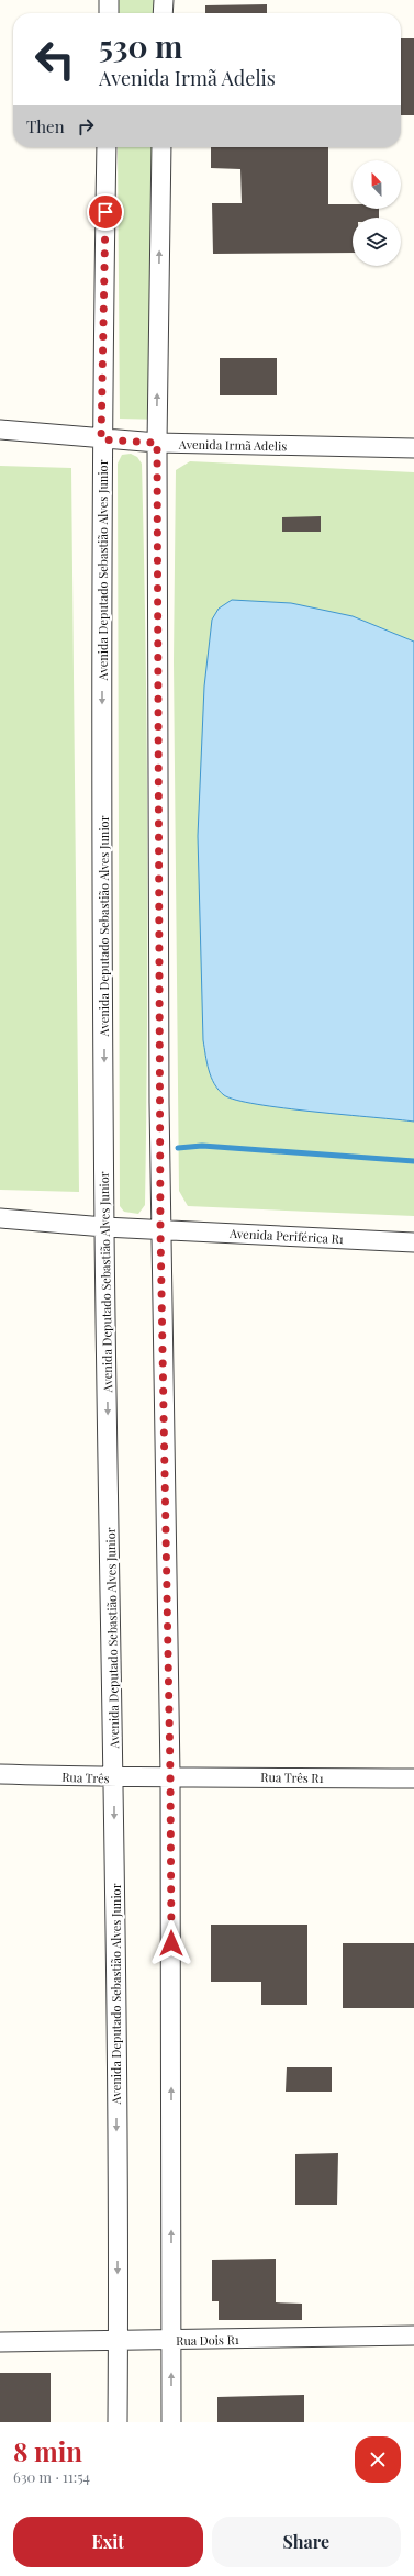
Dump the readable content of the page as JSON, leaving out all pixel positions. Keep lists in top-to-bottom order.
{
  "streets": {
    "street": [
      "Avenida Irmã Adelis",
      "Avenida Deputado Sebastião Alves Junior",
      "Avenida Periférica R1",
      "Rua Três",
      "Rua Três R1",
      "Rua Dois R1"
    ]
  },
  "crossings": [
    ["Avenida Irmã Adelis", "Avenida Deputado Sebastião Alves Junior"],
    ["Avenida Deputado Sebastião Alves Junior", "Avenida Periférica R1"],
    ["Avenida Deputado Sebastião Alves Junior", "Rua Três"],
    ["Avenida Deputado Sebastião Alves Junior", "Rua Dois R1"],
    ["Rua Três", "Rua Três R1"]
  ],
  "north": "top",
  "page": {
    "turn": ["530 m", "Avenida Irmã Adelis"],
    "then": "Then",
    "heading": ["8 min", "630 m · 11:54"],
    "buttons": ["Exit", "Share"]
  }
}
